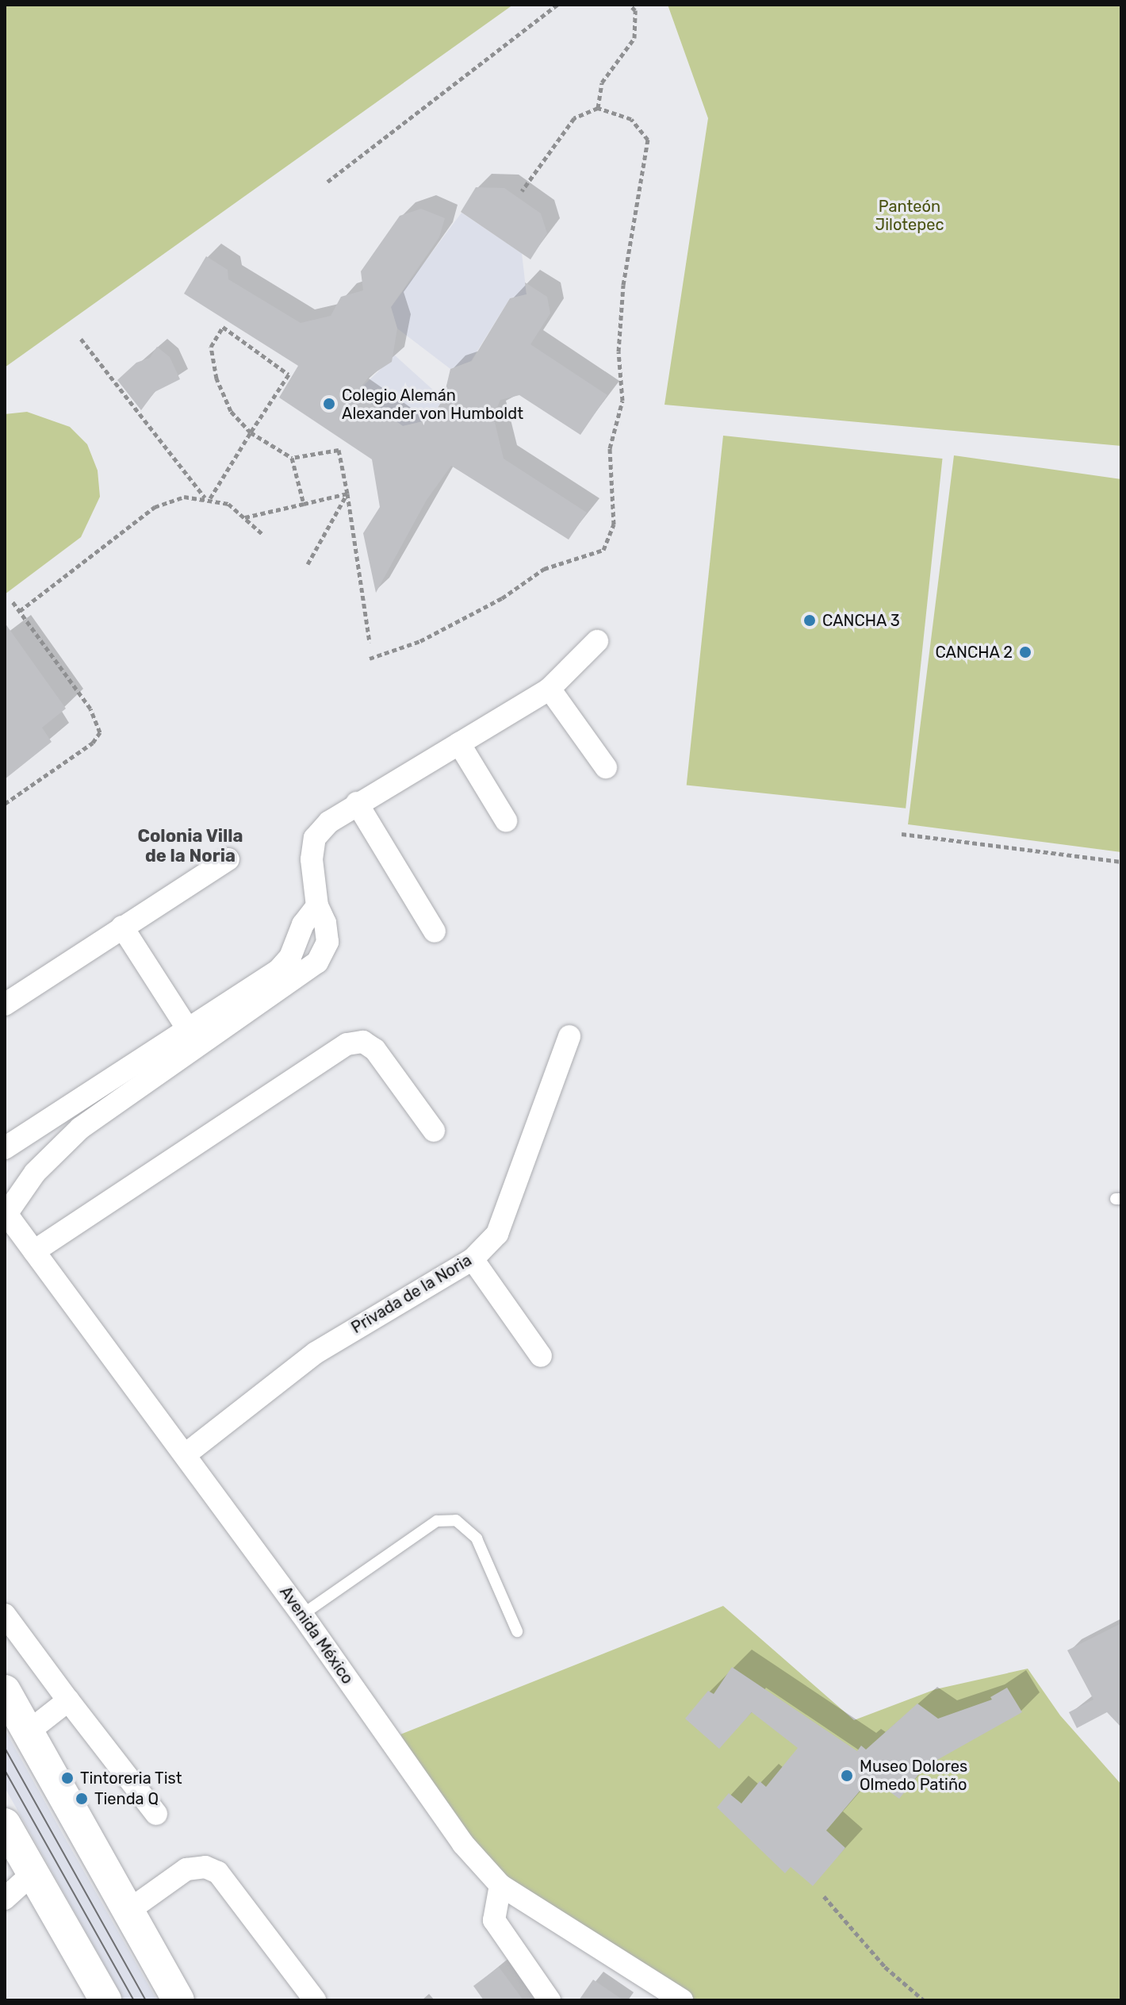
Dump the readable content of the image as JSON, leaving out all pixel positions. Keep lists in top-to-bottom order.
{
  "streets": {
    "street": ["Privada de la Noria", "Avenida México"]
  },
  "crossings": [
    ["Privada de la Noria", "Avenida México"]
  ],
  "districts": ["Colonia Villa de la Noria"],
  "parks": ["Panteón Jilotepec"],
  "places": [
    "Colegio Alemán Alexander von Humboldt",
    "CANCHA 3",
    "CANCHA 2",
    "Museo Dolores Olmedo Patiño",
    "Tintoreria Tist",
    "Tienda Q"
  ]
}
